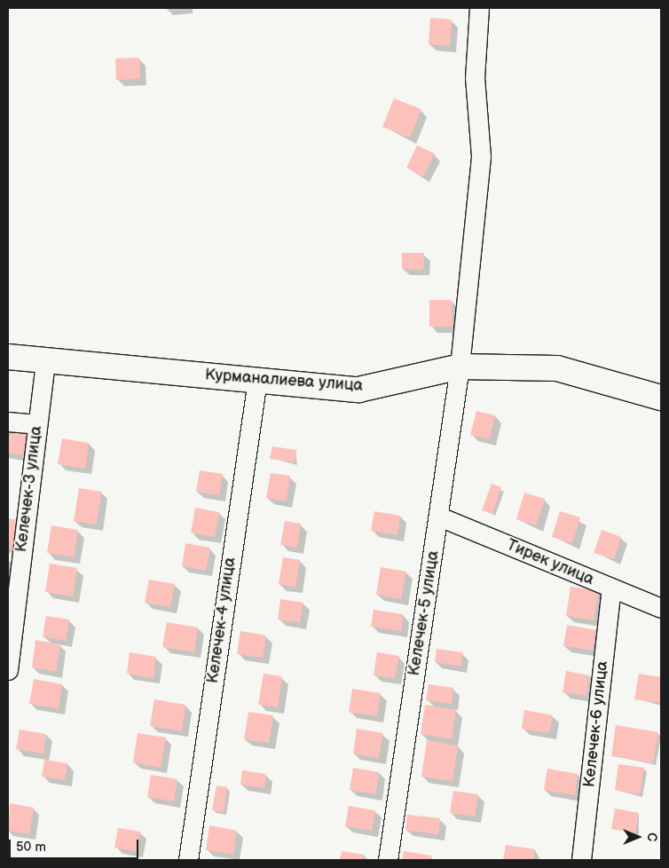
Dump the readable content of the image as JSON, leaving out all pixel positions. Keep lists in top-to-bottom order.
{
  "streets": {
    "street": [
      "Курманалиева улица",
      "Келечек-3 улица",
      "Тирек улица",
      "Келечек-5 улица",
      "Келечек-4 улица",
      "Келечек-6 улица"
    ]
  },
  "crossings": [
    ["Курманалиева улица", "Келечек-3 улица"],
    ["Курманалиева улица", "Келечек-5 улица"],
    ["Курманалиева улица", "Келечек-4 улица"],
    ["Тирек улица", "Келечек-5 улица"],
    ["Тирек улица", "Келечек-6 улица"]
  ],
  "scale_bar": "50 m",
  "north": "right"
}
